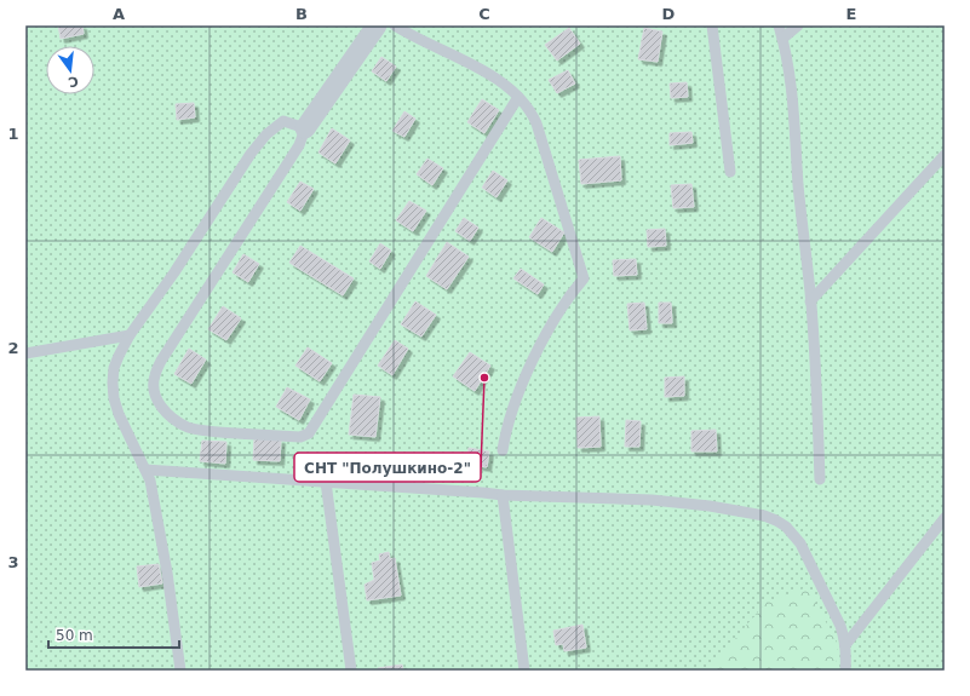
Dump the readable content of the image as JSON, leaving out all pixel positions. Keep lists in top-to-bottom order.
{
  "places": ["СНТ \"Полушкино-2\""],
  "scale_bar": "50 m",
  "north": "bottom",
  "grid": {
    "columns": [
      "A",
      "B",
      "C",
      "D",
      "E"
    ],
    "rows": ["1", "2", "3"]
  }
}
